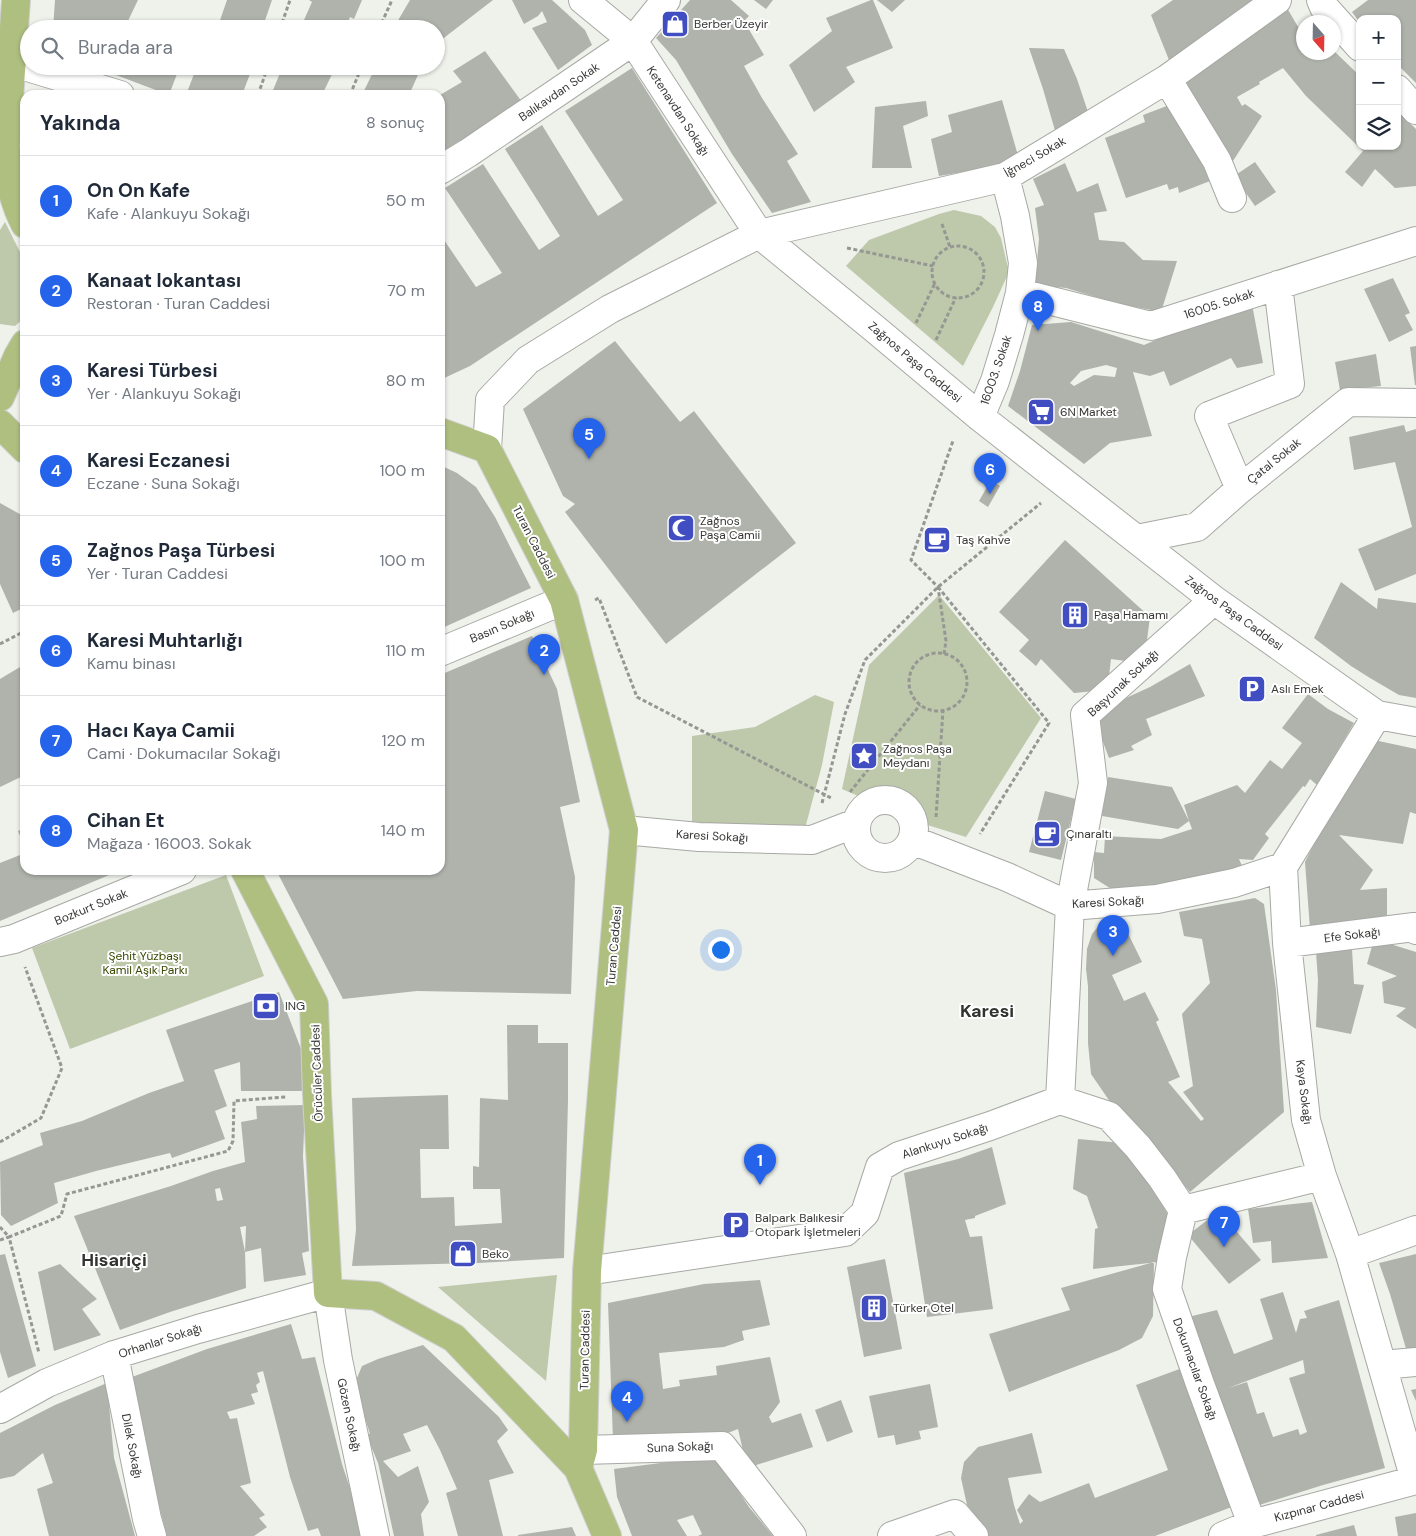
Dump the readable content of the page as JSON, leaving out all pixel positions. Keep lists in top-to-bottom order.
{
  "streets": {
    "main road": ["Turan Caddesi", "Örücüler Caddesi"],
    "street": [
      "Balıkavdan Sokak",
      "Ketenavdan Sokağı",
      "İğneci Sokak",
      "16005. Sokak",
      "Zağnos Paşa Caddesi",
      "16003. Sokak",
      "Çatal Sokak",
      "Basın Sokağı",
      "Başyunak Sokağı",
      "Karesi Sokağı",
      "Bozkurt Sokak",
      "Efe Sokağı",
      "Kaya Sokağı",
      "Alankuyu Sokağı",
      "Orhanlar Sokağı",
      "Dokumacılar Sokağı",
      "Gözen Sokağı",
      "Dilek Sokağı",
      "Suna Sokağı",
      "Kızpınar Caddesi"
    ]
  },
  "crossings": [
    ["Balıkavdan Sokak", "Ketenavdan Sokağı"],
    ["Ketenavdan Sokağı", "İğneci Sokak"],
    ["Ketenavdan Sokağı", "Zağnos Paşa Caddesi"],
    ["İğneci Sokak", "Zağnos Paşa Caddesi"],
    ["İğneci Sokak", "16003. Sokak"],
    ["16005. Sokak", "16003. Sokak"],
    ["Zağnos Paşa Caddesi", "16003. Sokak"],
    ["Zağnos Paşa Caddesi", "Çatal Sokak"],
    ["Zağnos Paşa Caddesi", "Başyunak Sokağı"],
    ["Turan Caddesi", "Basın Sokağı"],
    ["Turan Caddesi", "Karesi Sokağı"],
    ["Turan Caddesi", "Örücüler Caddesi"],
    ["Turan Caddesi", "Alankuyu Sokağı"],
    ["Turan Caddesi", "Orhanlar Sokağı"],
    ["Turan Caddesi", "Gözen Sokağı"],
    ["Turan Caddesi", "Suna Sokağı"],
    ["Başyunak Sokağı", "Karesi Sokağı"],
    ["Karesi Sokağı", "Kaya Sokağı"],
    ["Efe Sokağı", "Kaya Sokağı"],
    ["Örücüler Caddesi", "Orhanlar Sokağı"],
    ["Örücüler Caddesi", "Gözen Sokağı"],
    ["Kaya Sokağı", "Kızpınar Caddesi"],
    ["Orhanlar Sokağı", "Gözen Sokağı"],
    ["Orhanlar Sokağı", "Dilek Sokağı"],
    ["Dokumacılar Sokağı", "Kızpınar Caddesi"]
  ],
  "districts": ["Karesi", "Hisariçi"],
  "parks": ["Şehit Yüzbaşı Kamil Aşık Parkı"],
  "places": {
    "shop": ["Berber Üzeyir", "Beko"],
    "supermarket": ["6N Market"],
    "mosque": ["Zağnos Paşa Camii"],
    "cafe": ["Taş Kahve", "Çınaraltı"],
    "building": ["Paşa Hamamı", "Türker Otel"],
    "parking": ["Aslı Emek", "Balpark Balıkesir Otopark İşletmeleri"],
    "place": ["Zağnos Paşa Meydanı"],
    "bank": ["ING"]
  },
  "north": "bottom",
  "page": {
    "map_buttons": ["+", "−"],
    "search": "Burada ara",
    "heading": ["Yakında", "8 sonuç"],
    "list": [
      {
        "mark": "1",
        "name": "On On Kafe",
        "note": "Kafe · Alankuyu Sokağı",
        "value": "50 m"
      },
      {
        "mark": "2",
        "name": "Kanaat lokantası",
        "note": "Restoran · Turan Caddesi",
        "value": "70 m"
      },
      {
        "mark": "3",
        "name": "Karesi Türbesi",
        "note": "Yer · Alankuyu Sokağı",
        "value": "80 m"
      },
      {
        "mark": "4",
        "name": "Karesi Eczanesi",
        "note": "Eczane · Suna Sokağı",
        "value": "100 m"
      },
      {
        "mark": "5",
        "name": "Zağnos Paşa Türbesi",
        "note": "Yer · Turan Caddesi",
        "value": "100 m"
      },
      {
        "mark": "6",
        "name": "Karesi Muhtarlığı",
        "note": "Kamu binası",
        "value": "110 m"
      },
      {
        "mark": "7",
        "name": "Hacı Kaya Camii",
        "note": "Cami · Dokumacılar Sokağı",
        "value": "120 m"
      },
      {
        "mark": "8",
        "name": "Cihan Et",
        "note": "Mağaza · 16003. Sokak",
        "value": "140 m"
      }
    ],
    "pins": [
      "8",
      "5",
      "6",
      "2",
      "3",
      "1",
      "7",
      "4"
    ]
  }
}
